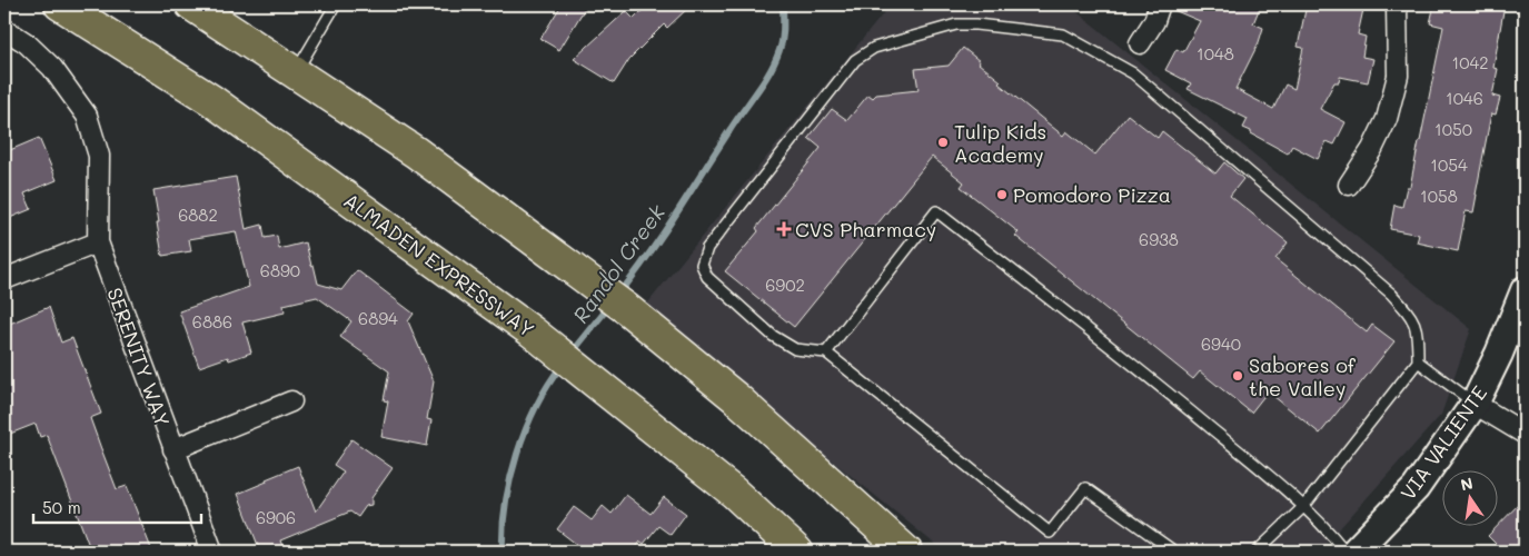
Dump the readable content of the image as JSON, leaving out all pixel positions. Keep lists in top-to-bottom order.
{
  "streets": {
    "main road": ["ALMADEN EXPRESSWAY"],
    "street": ["SERENITY WAY", "VIA VALIENTE"]
  },
  "water": ["Randol Creek"],
  "places": {
    "other": ["Tulip Kids Academy", "Pomodoro Pizza", "Sabores of the Valley"],
    "health": ["CVS Pharmacy"]
  },
  "house_numbers": [
    "1048",
    "1042",
    "1046",
    "1050",
    "1054",
    "1058",
    "6882",
    "6938",
    "6890",
    "6902",
    "6894",
    "6886",
    "6940",
    "6906"
  ],
  "scale_bar": "50 m",
  "north": "top"
}
